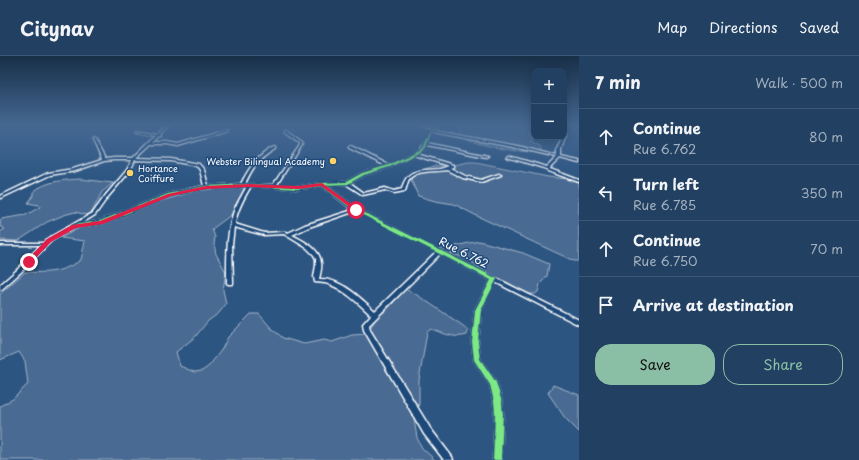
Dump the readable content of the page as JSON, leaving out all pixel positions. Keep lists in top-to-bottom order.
{
  "streets": {
    "street": ["Rue 6.762"]
  },
  "places": ["Webster Bilingual Academy", "Hortance Coiffure"],
  "page": {
    "header": "Citynav",
    "nav": ["Map", "Directions", "Saved"],
    "heading": ["7 min", "Walk · 500 m"],
    "map_buttons": ["+", "−"],
    "list": [
      ["Continue", "Rue 6.762", "80 m"],
      ["Turn left", "Rue 6.785", "350 m"],
      ["Continue", "Rue 6.750", "70 m"],
      "Arrive at destination"
    ],
    "buttons": ["Save", "Share"]
  }
}
